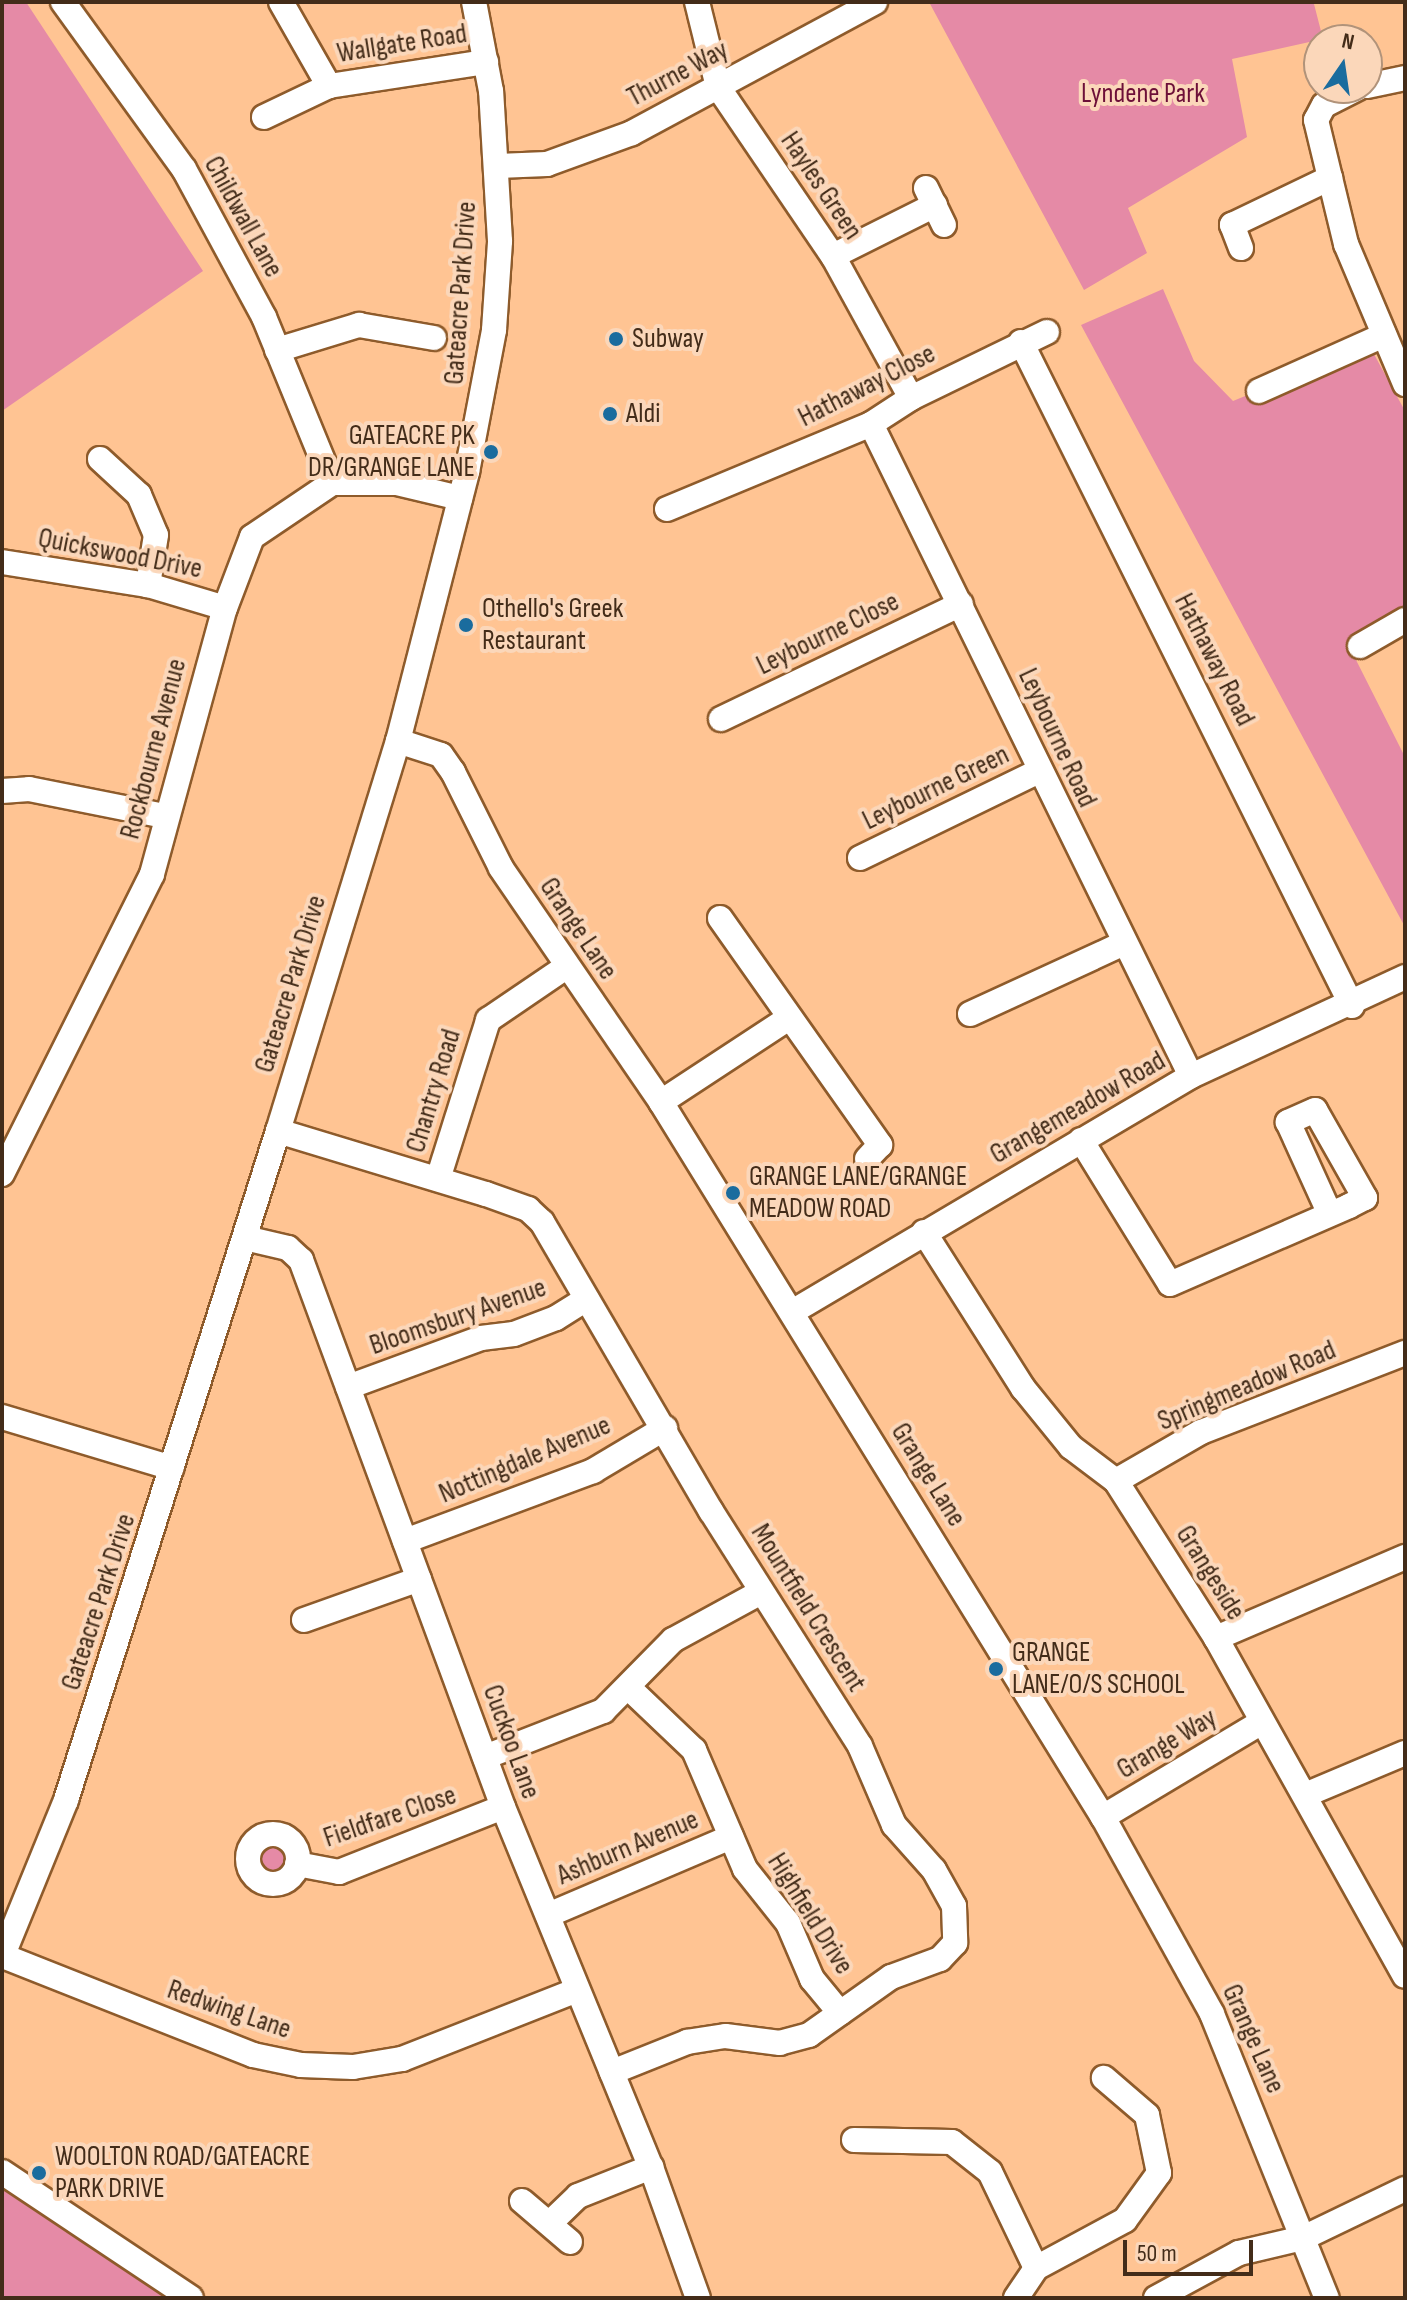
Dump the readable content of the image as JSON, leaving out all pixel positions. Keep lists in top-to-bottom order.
{
  "streets": {
    "street": [
      "Wallgate Road",
      "Thurne Way",
      "Hayles Green",
      "Childwall Lane",
      "Gateacre Park Drive",
      "Hathaway Close",
      "Quickswood Drive",
      "Leybourne Close",
      "Hathaway Road",
      "Leybourne Road",
      "Rockbourne Avenue",
      "Leybourne Green",
      "Grange Lane",
      "Chantry Road",
      "Grangemeadow Road",
      "Bloomsbury Avenue",
      "Springmeadow Road",
      "Nottingdale Avenue",
      "Grangeside",
      "Mountfield Crescent",
      "Cuckoo Lane",
      "Grange Way",
      "Fieldfare Close",
      "Ashburn Avenue",
      "Highfield Drive",
      "Redwing Lane"
    ]
  },
  "crossings": [
    ["Wallgate Road", "Gateacre Park Drive"],
    ["Thurne Way", "Hayles Green"],
    ["Thurne Way", "Gateacre Park Drive"],
    ["Hayles Green", "Hathaway Close"],
    ["Childwall Lane", "Rockbourne Avenue"],
    ["Gateacre Park Drive", "Grange Lane"],
    ["Gateacre Park Drive", "Mountfield Crescent"],
    ["Gateacre Park Drive", "Cuckoo Lane"],
    ["Gateacre Park Drive", "Redwing Lane"],
    ["Hathaway Close", "Hathaway Road"],
    ["Hathaway Close", "Leybourne Road"],
    ["Quickswood Drive", "Rockbourne Avenue"],
    ["Leybourne Close", "Leybourne Road"],
    ["Hathaway Road", "Grangemeadow Road"],
    ["Leybourne Road", "Leybourne Green"],
    ["Leybourne Road", "Grangemeadow Road"],
    ["Grange Lane", "Chantry Road"],
    ["Grange Lane", "Grangemeadow Road"],
    ["Grange Lane", "Grange Way"],
    ["Chantry Road", "Mountfield Crescent"],
    ["Grangemeadow Road", "Grangeside"],
    ["Bloomsbury Avenue", "Mountfield Crescent"],
    ["Bloomsbury Avenue", "Cuckoo Lane"],
    ["Springmeadow Road", "Grangeside"],
    ["Nottingdale Avenue", "Mountfield Crescent"],
    ["Nottingdale Avenue", "Cuckoo Lane"],
    ["Grangeside", "Grange Way"],
    ["Mountfield Crescent", "Cuckoo Lane"],
    ["Mountfield Crescent", "Highfield Drive"],
    ["Cuckoo Lane", "Fieldfare Close"],
    ["Cuckoo Lane", "Ashburn Avenue"],
    ["Cuckoo Lane", "Redwing Lane"],
    ["Ashburn Avenue", "Highfield Drive"]
  ],
  "parks": ["Lyndene Park"],
  "places": [
    "Subway",
    "Aldi",
    "GATEACRE PK DR/GRANGE LANE",
    "Othello's Greek Restaurant",
    "GRANGE LANE/GRANGE MEADOW ROAD",
    "GRANGE LANE/O/S SCHOOL",
    "WOOLTON ROAD/GATEACRE PARK DRIVE"
  ],
  "scale_bar": "50 m",
  "north": "top"
}
